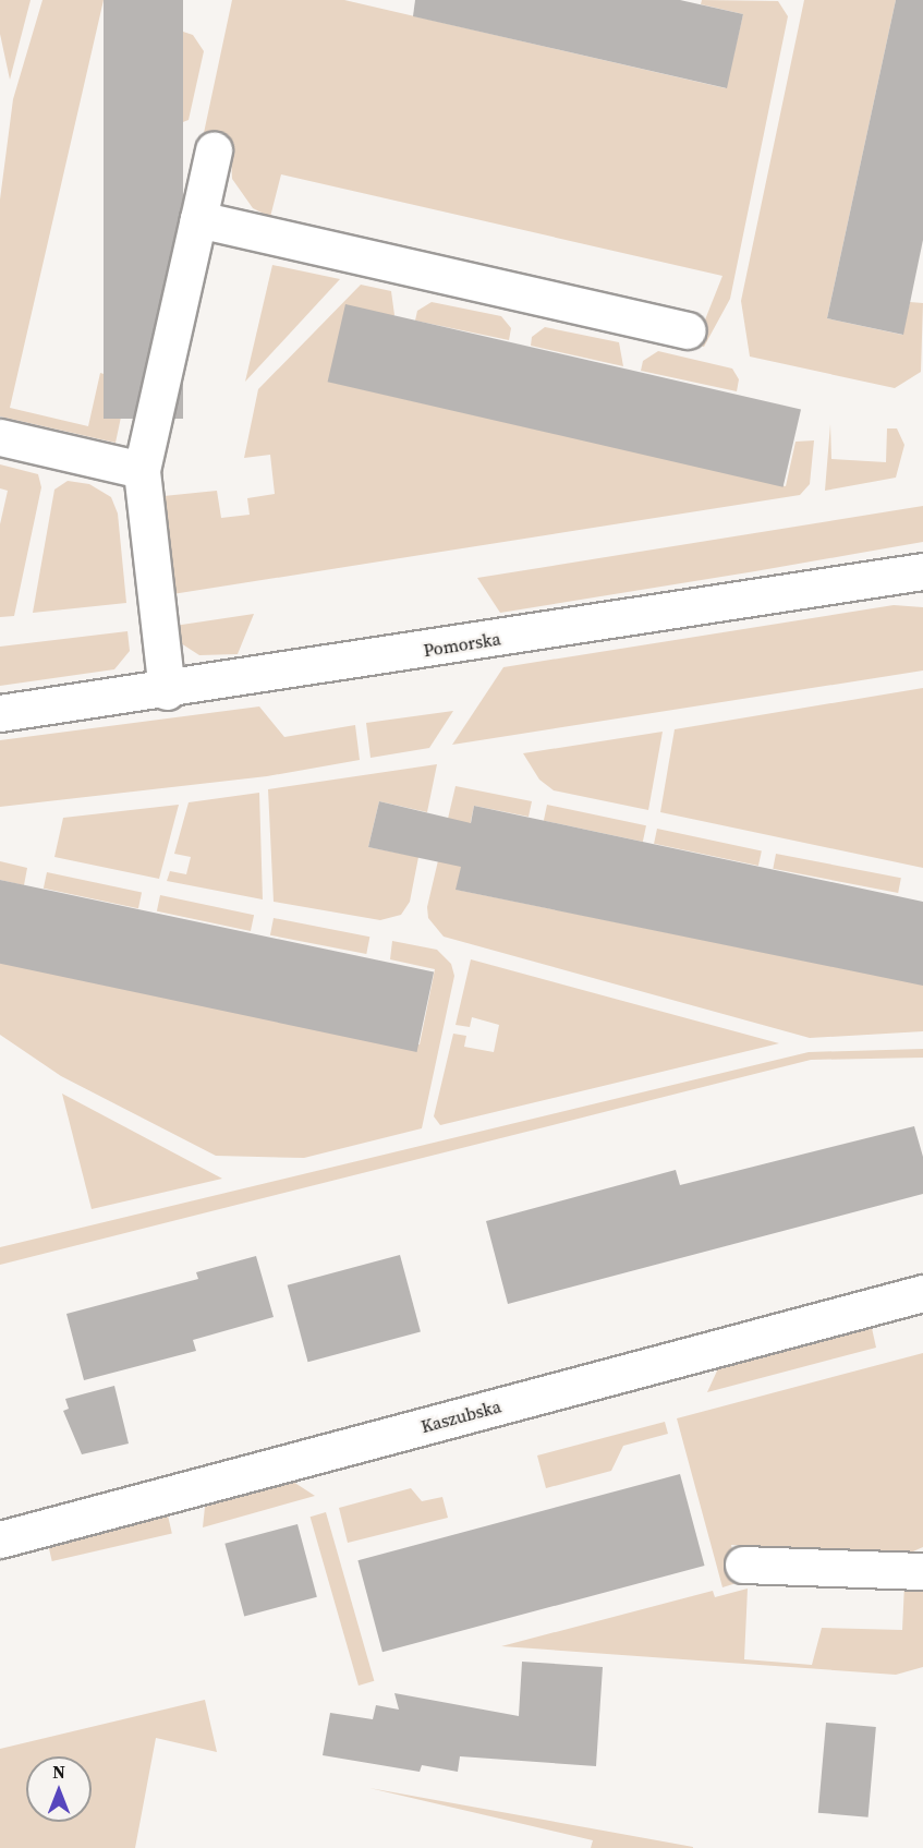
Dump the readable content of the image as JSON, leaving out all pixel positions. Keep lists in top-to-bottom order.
{
  "streets": {
    "street": ["Pomorska", "Kaszubska"]
  },
  "north": "top"
}
